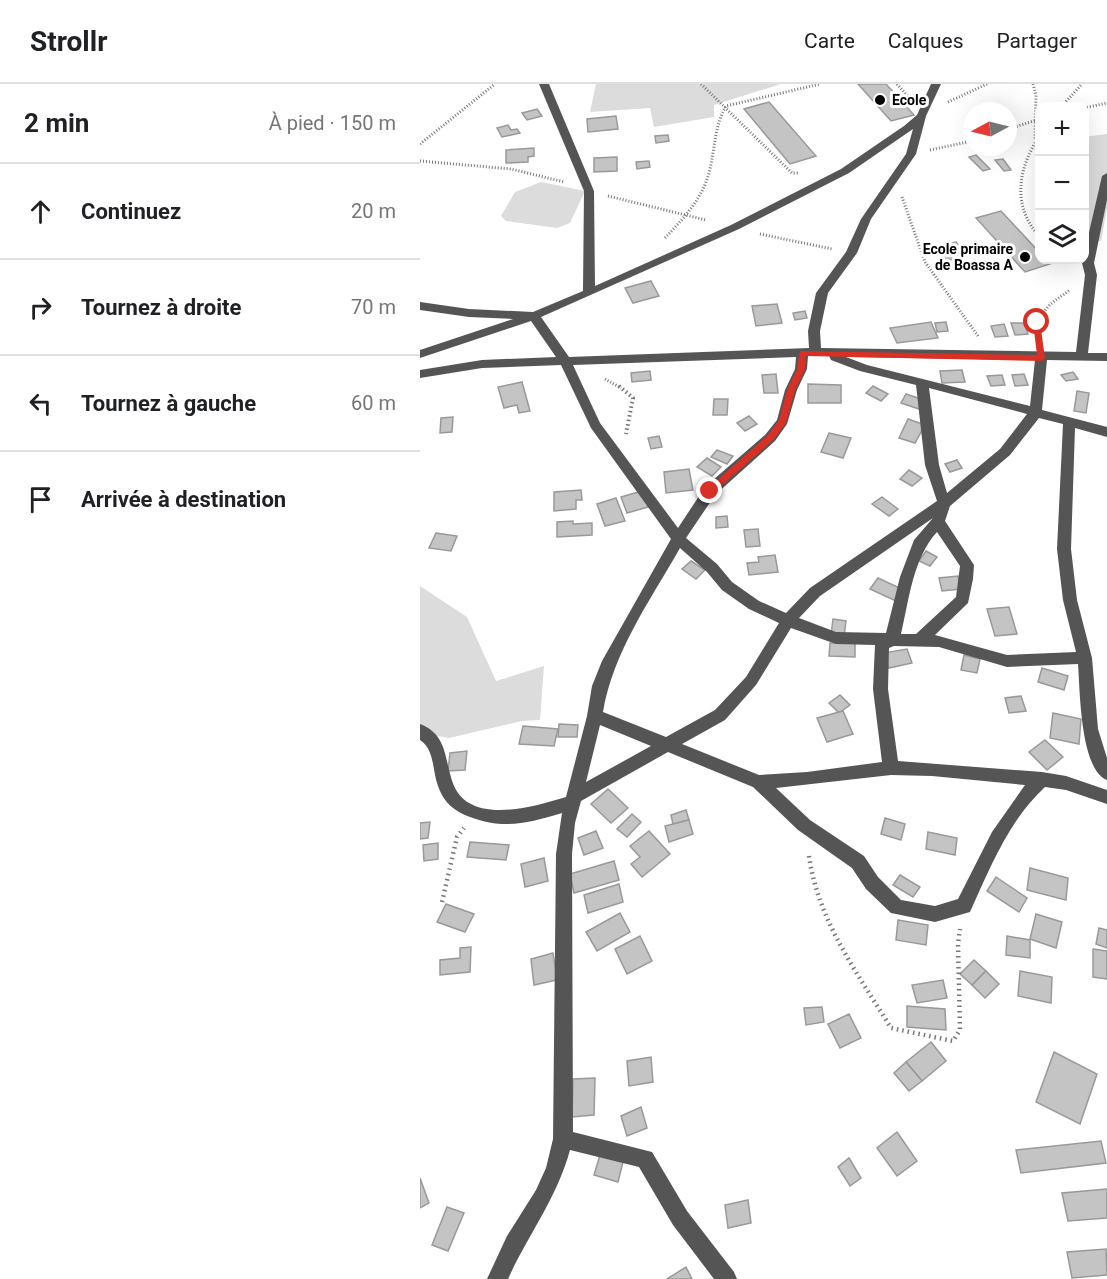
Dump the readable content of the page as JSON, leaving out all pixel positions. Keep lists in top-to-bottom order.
{
  "places": ["Ecole", "Ecole primaire de Boassa A"],
  "north": "left",
  "page": {
    "header": "Strollr",
    "nav": ["Carte", "Calques", "Partager"],
    "heading": ["2 min", "À pied · 150 m"],
    "map_buttons": ["+", "−"],
    "list": [
      ["Continuez", "20 m"],
      ["Tournez à droite", "70 m"],
      ["Tournez à gauche", "60 m"],
      "Arrivée à destination"
    ]
  }
}
